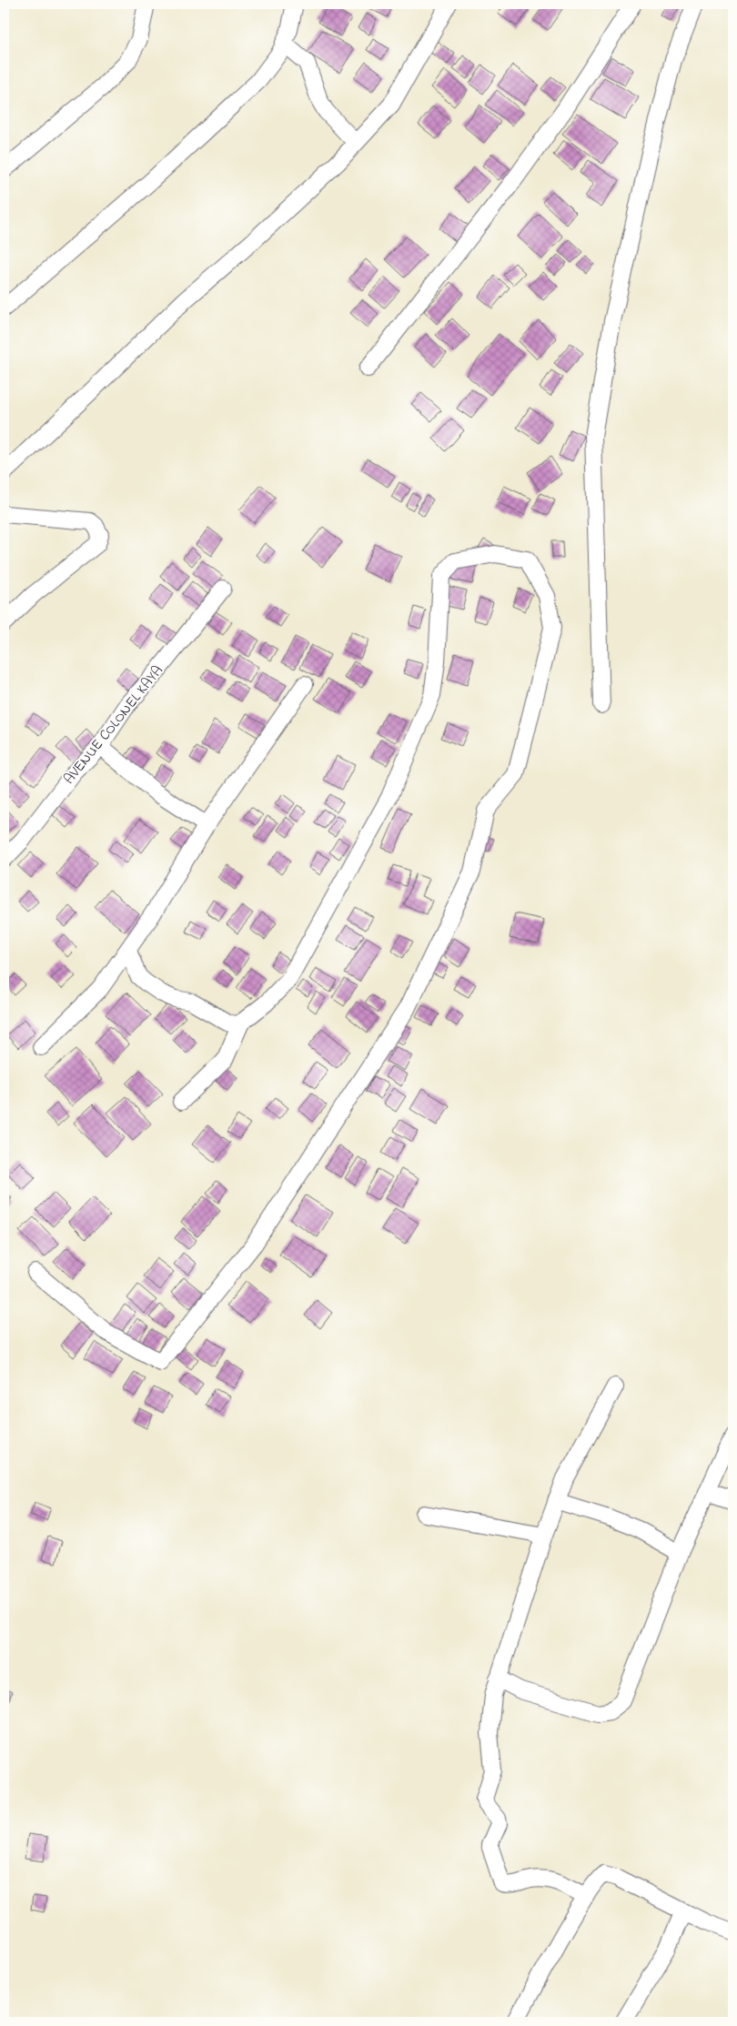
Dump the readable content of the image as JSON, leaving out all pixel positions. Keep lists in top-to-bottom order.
{
  "streets": {
    "street": ["AVENUE COLONEL KAYA"]
  }
}
